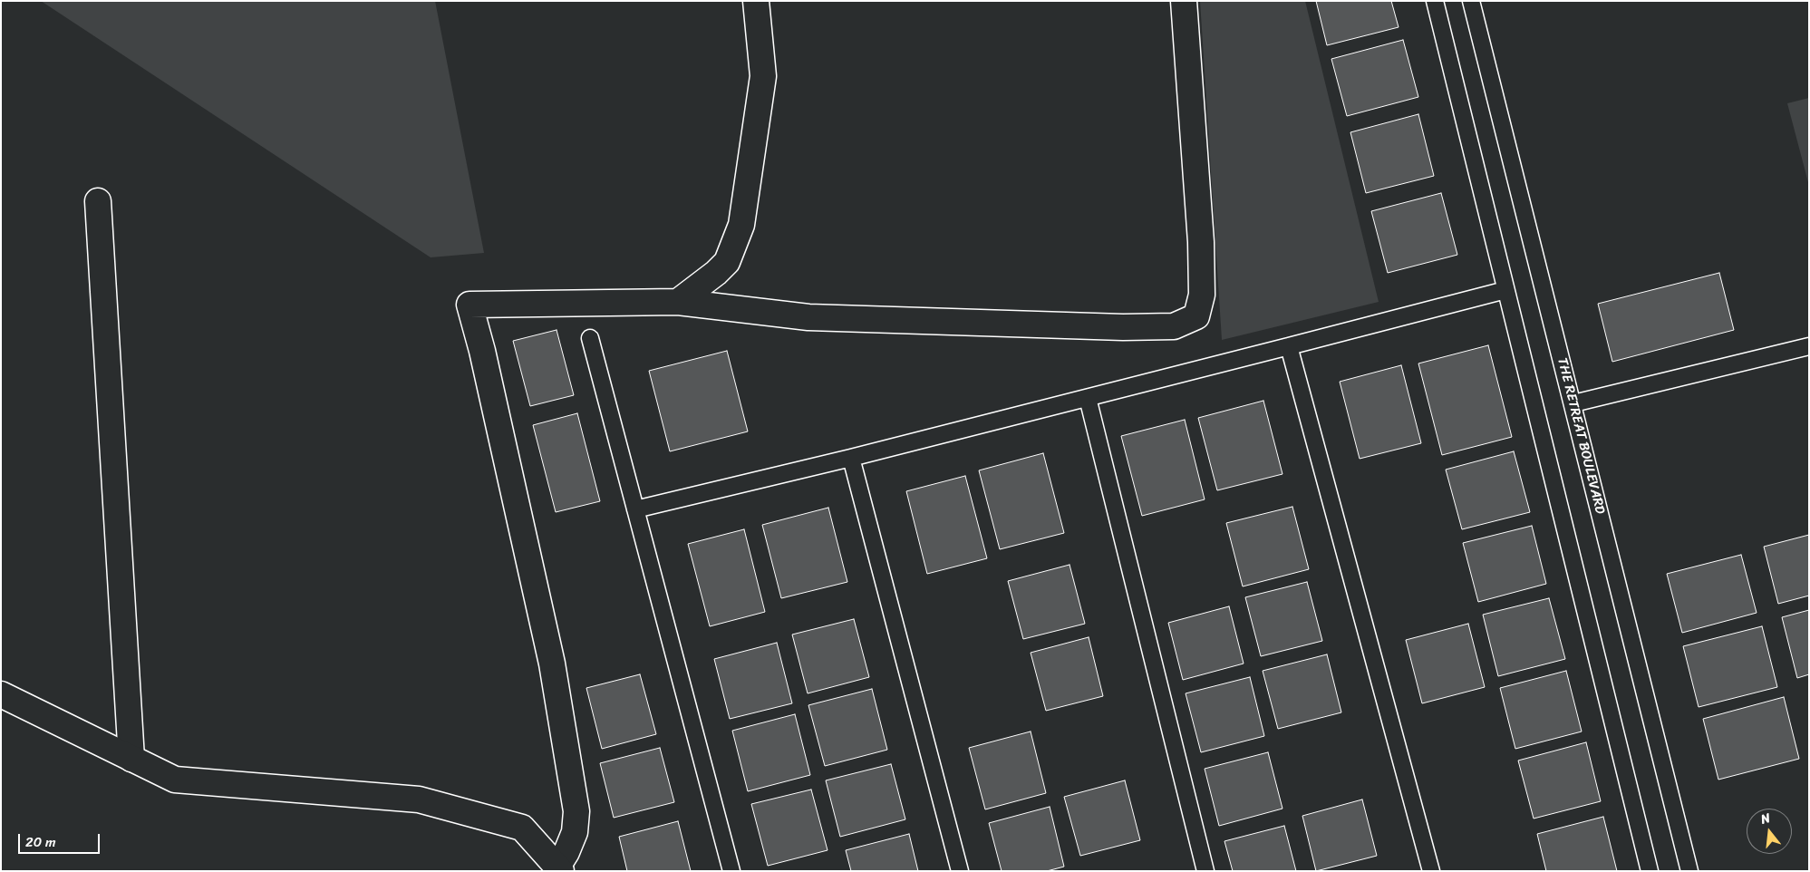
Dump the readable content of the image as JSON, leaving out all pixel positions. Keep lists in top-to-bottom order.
{
  "streets": {
    "lane": ["THE RETREAT BOULEVARD"]
  },
  "scale_bar": "20 m",
  "north": "top"
}
